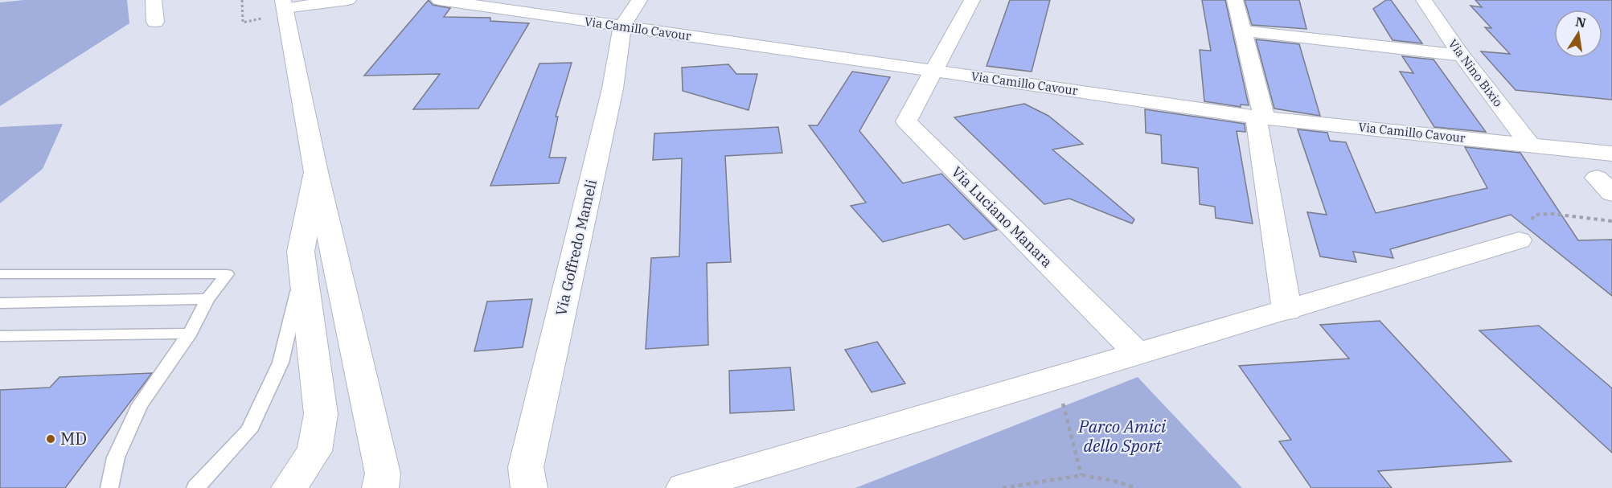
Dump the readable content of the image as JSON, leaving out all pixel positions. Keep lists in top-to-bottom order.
{
  "streets": {
    "street": [
      "Via Camillo Cavour",
      "Via Nino Bixio",
      "Via Luciano Manara",
      "Via Goffredo Mameli"
    ]
  },
  "crossings": [
    ["Via Camillo Cavour", "Via Nino Bixio"],
    ["Via Camillo Cavour", "Via Luciano Manara"],
    ["Via Camillo Cavour", "Via Goffredo Mameli"]
  ],
  "parks": ["Parco Amici dello Sport"],
  "places": ["MD"],
  "north": "top"
}
